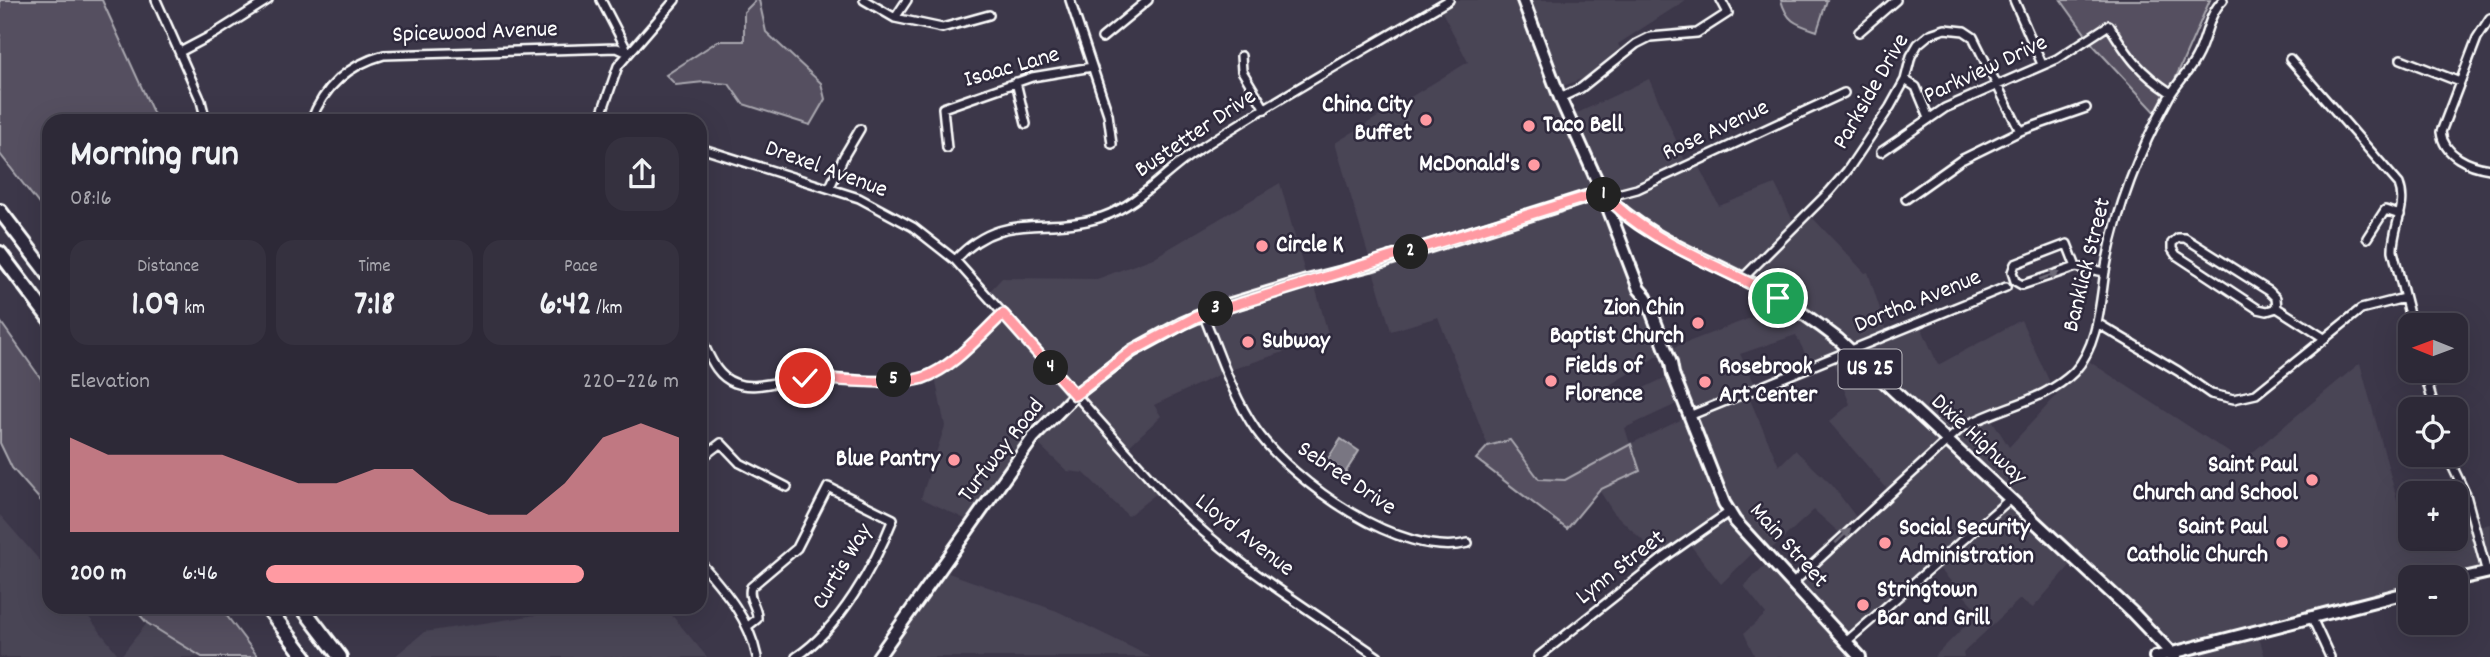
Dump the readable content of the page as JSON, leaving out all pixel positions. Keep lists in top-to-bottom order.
{
  "streets": {
    "main road": [
      "US 25",
      "Dixie Highway",
      "Turfway Road",
      "Main Street"
    ],
    "street": [
      "Spicewood Avenue",
      "Isaac Lane",
      "Parkview Drive",
      "Parkside Drive",
      "Rose Avenue",
      "Bustetter Drive",
      "Drexel Avenue",
      "Banklick Street",
      "Dortha Avenue",
      "Sebree Drive",
      "Lloyd Avenue",
      "Curtis Way",
      "Lynn Street"
    ]
  },
  "crossings": [
    ["Parkview Drive", "Parkside Drive"],
    ["Parkview Drive", "Banklick Street"],
    ["Parkside Drive", "Dixie Highway"],
    ["Rose Avenue", "Dixie Highway"],
    ["Rose Avenue", "Turfway Road"],
    ["Rose Avenue", "Main Street"],
    ["Bustetter Drive", "Drexel Avenue"],
    ["Drexel Avenue", "Turfway Road"],
    ["Drexel Avenue", "Lloyd Avenue"],
    ["Banklick Street", "Dixie Highway"],
    ["Banklick Street", "Main Street"],
    ["Dortha Avenue", "Dixie Highway"],
    ["Dortha Avenue", "Main Street"],
    ["Dixie Highway", "Turfway Road"],
    ["Dixie Highway", "Main Street"],
    ["Turfway Road", "Sebree Drive"],
    ["Turfway Road", "Lloyd Avenue"],
    ["Turfway Road", "Main Street"],
    ["Main Street", "Lynn Street"]
  ],
  "places": [
    "China City Buffet",
    "Taco Bell",
    "McDonald's",
    "Circle K",
    "Zion Chin Baptist Church",
    "Subway",
    "Fields of Florence",
    "Rosebrook Art Center",
    "Blue Pantry",
    "Saint Paul Church and School",
    "Saint Paul Catholic Church",
    "Social Security Administration",
    "Stringtown Bar and Grill"
  ],
  "north": "left",
  "page": {
    "heading": ["Morning run", "08:16"],
    "pins": [
      "1",
      "2",
      "3",
      "4",
      "5"
    ],
    "stats": [
      ["Distance", "1.09 km"],
      ["Time", "7:18"],
      ["Pace", "6:42 /km"]
    ],
    "map_buttons": ["+", "−"],
    "chart": ["Elevation", "220–226 m"],
    "list": [
      {
        "name": "200 m",
        "note": "6:46"
      }
    ]
  }
}
